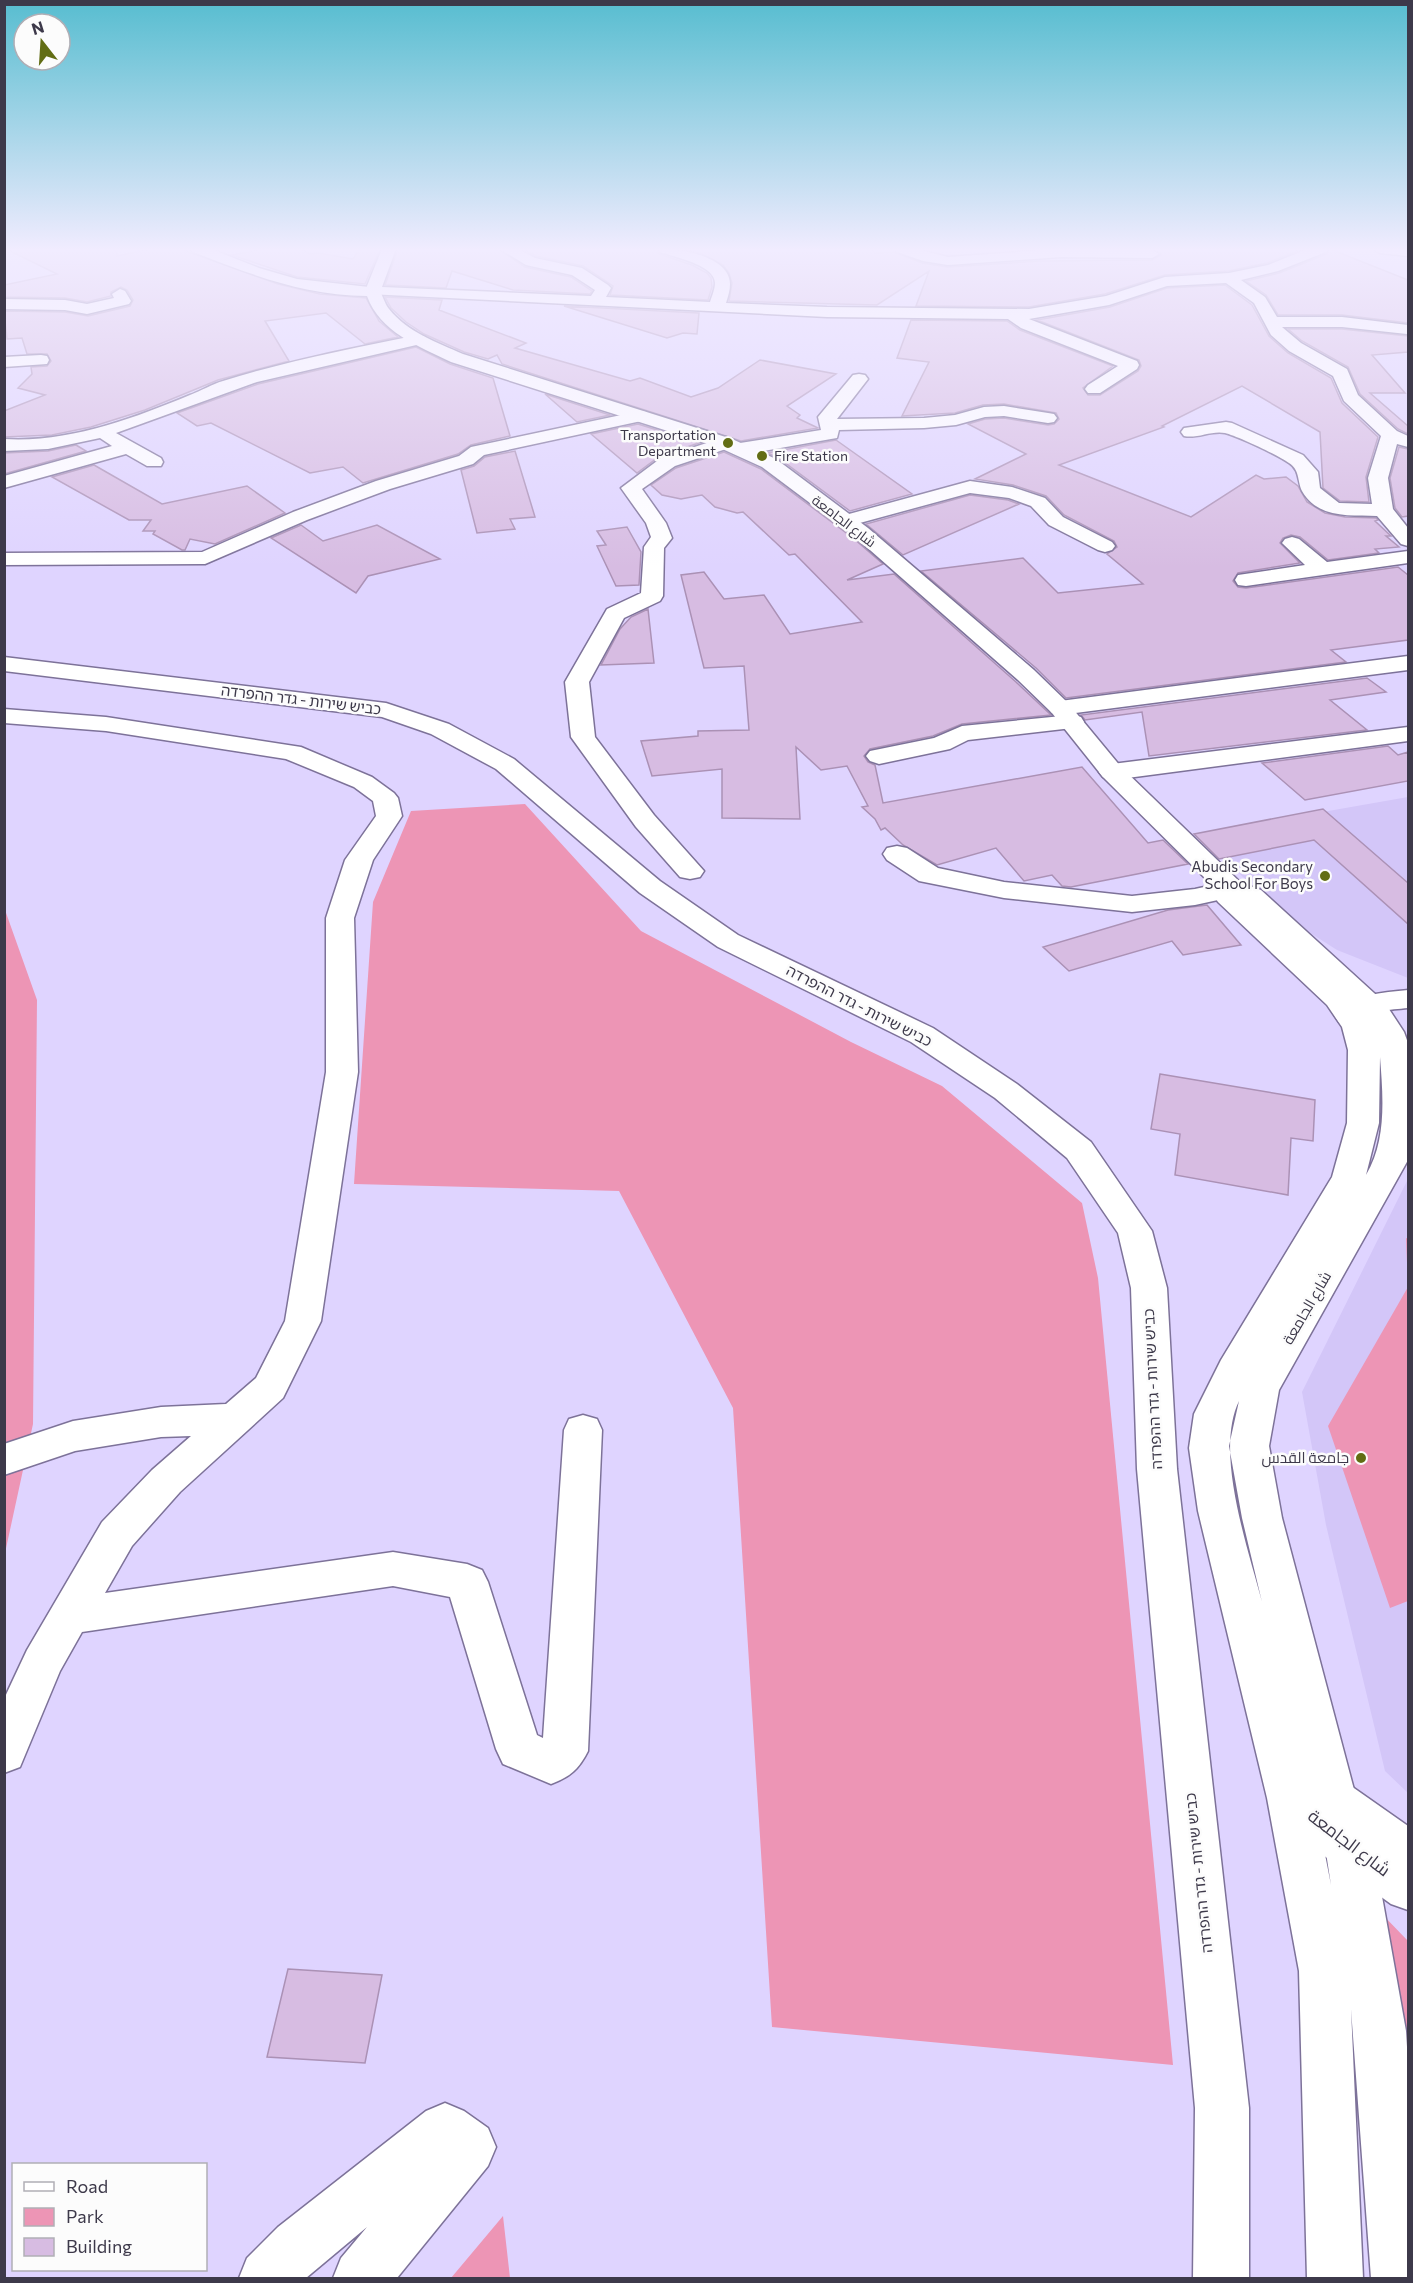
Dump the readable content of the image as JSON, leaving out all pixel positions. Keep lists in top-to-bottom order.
{
  "streets": {
    "street": ["شارع الجامعة", "כביש שירות - גדר ההפרדה"]
  },
  "places": [
    "Transportation Department",
    "Fire Station",
    "Abudis Secondary School For Boys",
    "جامعة القدس"
  ],
  "legend": ["Road", "Park", "Building"],
  "north": "top"
}
